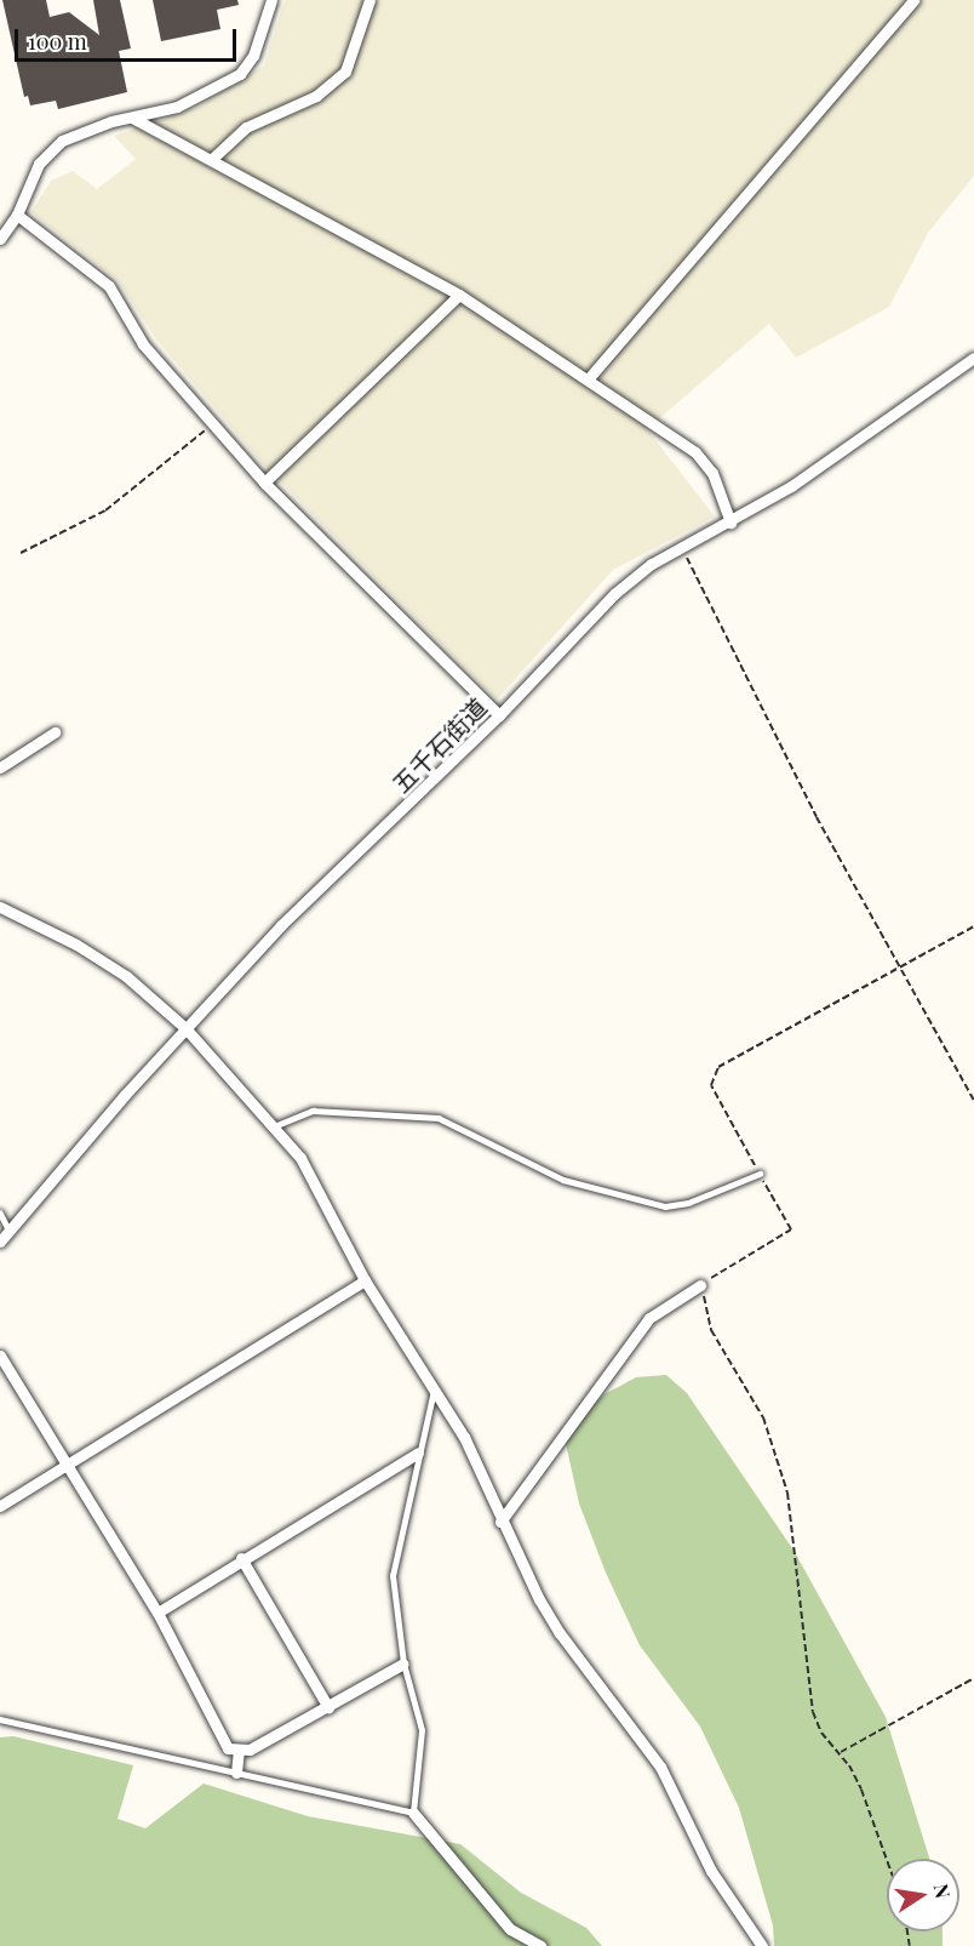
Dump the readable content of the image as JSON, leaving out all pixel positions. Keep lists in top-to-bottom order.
{
  "streets": {
    "street": ["五千石街道"]
  },
  "scale_bar": "100 m",
  "north": "right"
}
